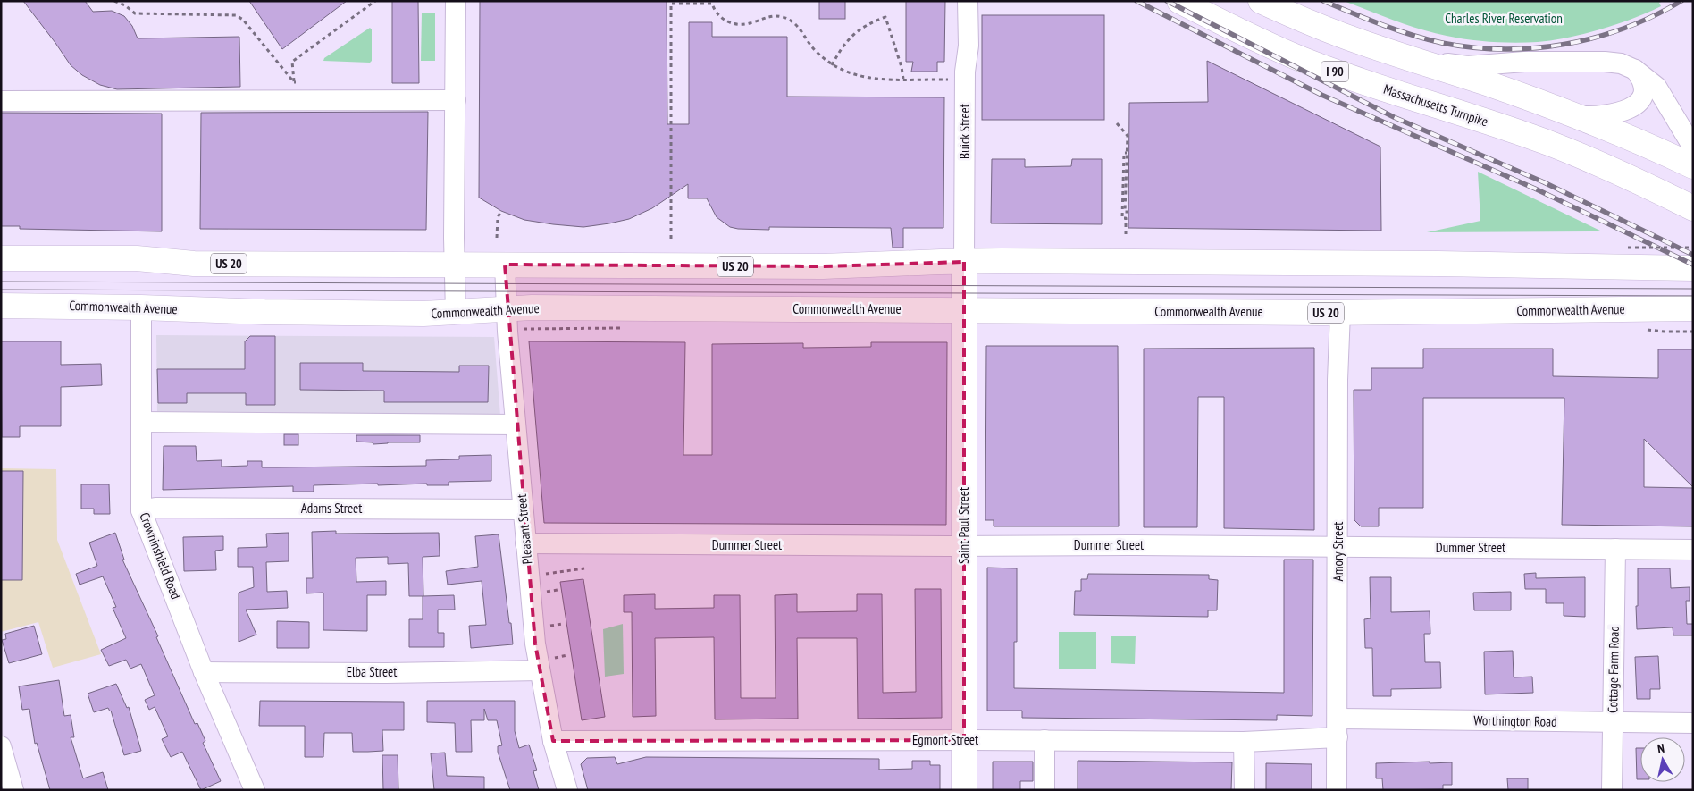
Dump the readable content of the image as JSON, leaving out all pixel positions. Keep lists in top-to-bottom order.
{
  "streets": {
    "main road": [
      "I 90",
      "Massachusetts Turnpike",
      "US 20",
      "Commonwealth Avenue",
      "Saint Paul Street"
    ],
    "street": [
      "Buick Street",
      "Adams Street",
      "Pleasant Street",
      "Dummer Street",
      "Amory Street",
      "Crowninshield Road",
      "Cottage Farm Road",
      "Elba Street",
      "Worthington Road",
      "Egmont Street"
    ]
  },
  "crossings": [
    ["Buick Street", "US 20"],
    ["Buick Street", "Saint Paul Street"],
    ["US 20", "Saint Paul Street"],
    ["US 20", "Pleasant Street"],
    ["Commonwealth Avenue", "Saint Paul Street"],
    ["Commonwealth Avenue", "Pleasant Street"],
    ["Commonwealth Avenue", "Amory Street"],
    ["Commonwealth Avenue", "Crowninshield Road"],
    ["Adams Street", "Pleasant Street"],
    ["Adams Street", "Crowninshield Road"],
    ["Saint Paul Street", "Dummer Street"],
    ["Saint Paul Street", "Egmont Street"],
    ["Pleasant Street", "Dummer Street"],
    ["Pleasant Street", "Elba Street"],
    ["Pleasant Street", "Egmont Street"],
    ["Dummer Street", "Amory Street"],
    ["Dummer Street", "Cottage Farm Road"],
    ["Amory Street", "Worthington Road"],
    ["Amory Street", "Egmont Street"],
    ["Crowninshield Road", "Elba Street"],
    ["Cottage Farm Road", "Worthington Road"],
    ["Worthington Road", "Egmont Street"]
  ],
  "parks": ["Charles River Reservation"],
  "north": "top"
}
